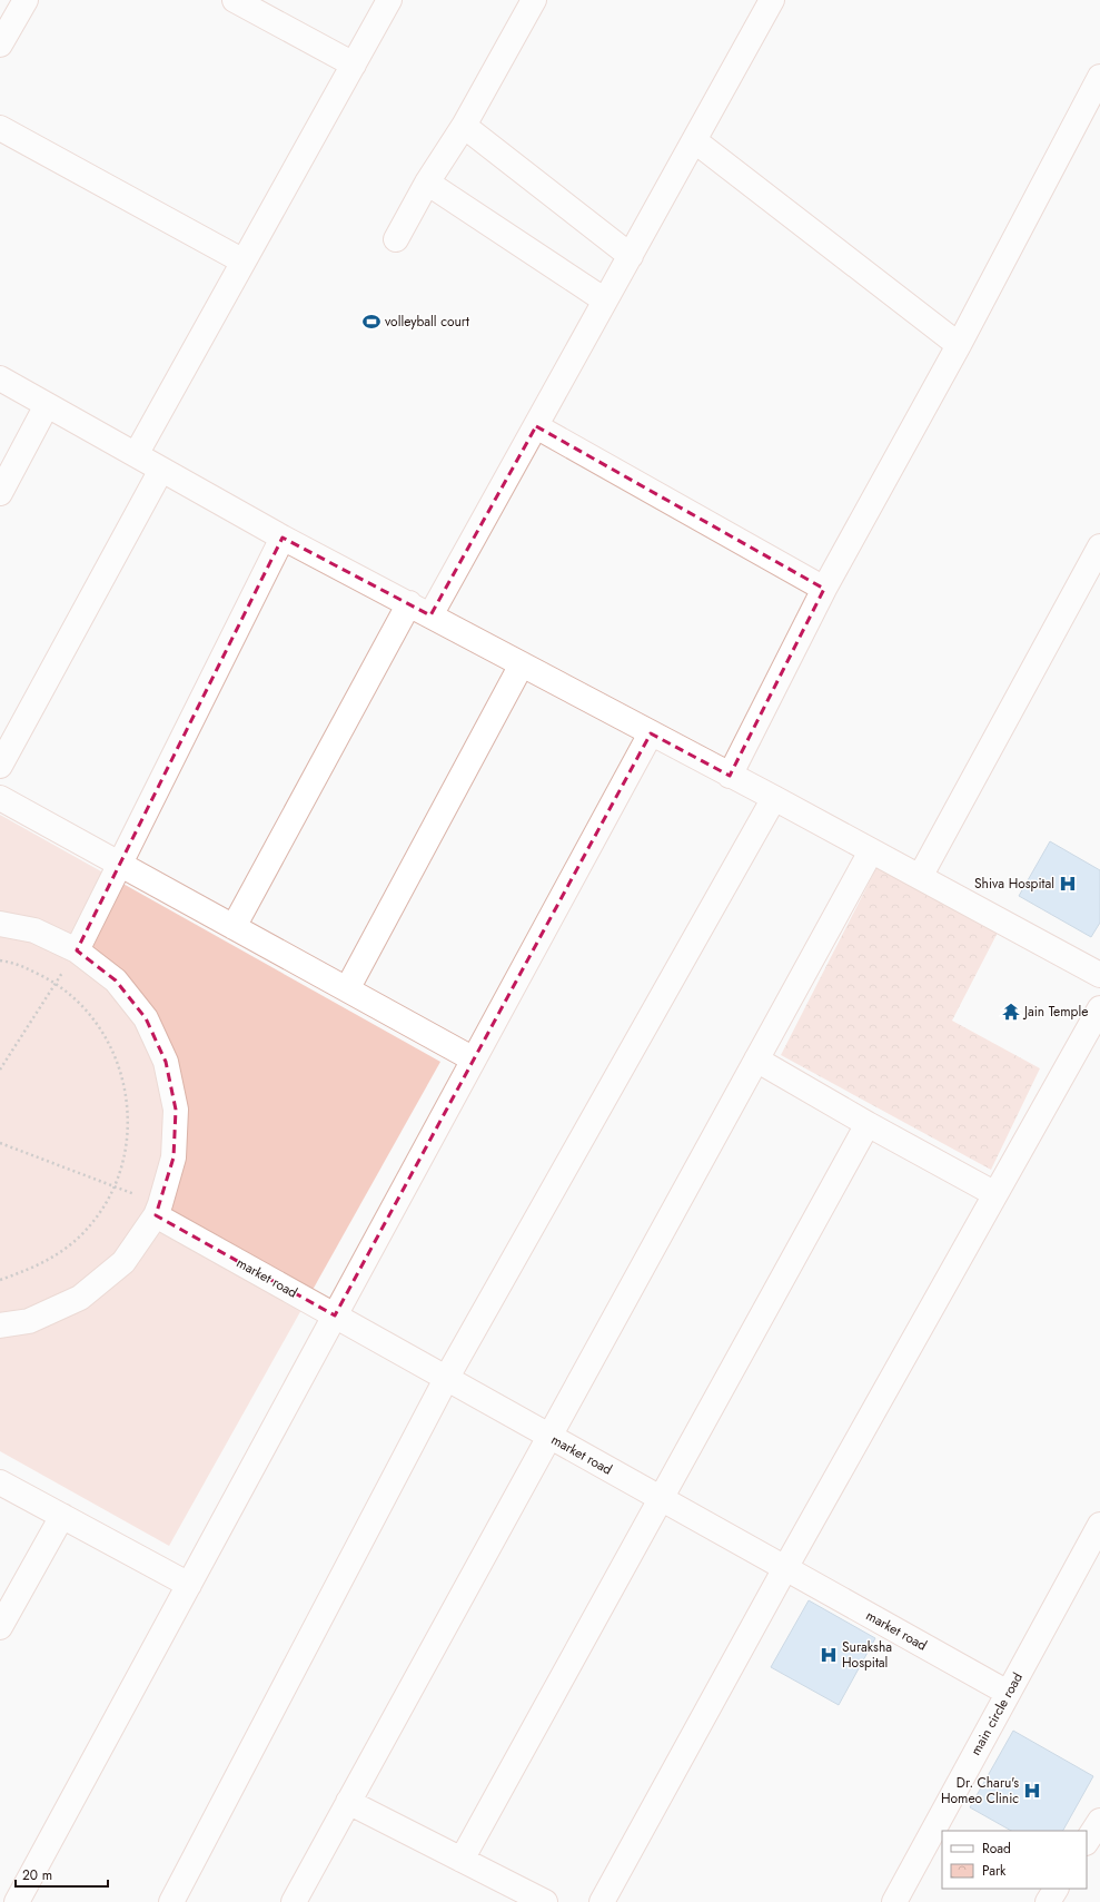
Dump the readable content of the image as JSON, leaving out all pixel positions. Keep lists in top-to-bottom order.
{
  "streets": {
    "street": ["market road", "main circle road"]
  },
  "crossings": [
    ["market road", "main circle road"]
  ],
  "places": {
    "sports": ["volleyball court"],
    "hospital": ["Shiva Hospital", "Suraksha Hospital", "Dr. Charu's Homeo Clinic"],
    "temple": ["Jain Temple"]
  },
  "legend": ["Road", "Park"],
  "scale_bar": "20 m"
}
